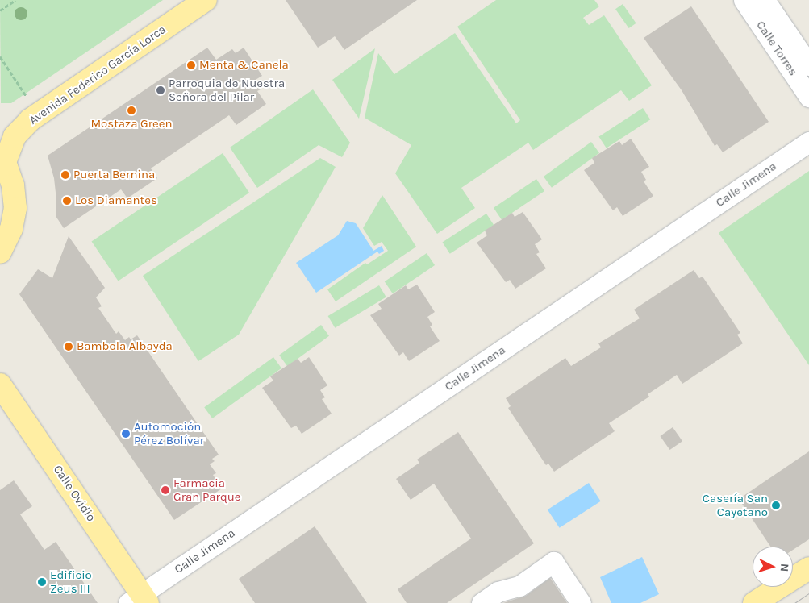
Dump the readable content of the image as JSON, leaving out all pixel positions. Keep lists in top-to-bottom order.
{
  "streets": {
    "main road": ["Avenida Federico García Lorca", "Calle Ovidio"],
    "street": ["Calle Torres", "Calle Jimena"]
  },
  "crossings": [
    ["Calle Jimena", "Calle Ovidio"]
  ],
  "places": [
    "Menta & Canela",
    "Parroquia de Nuestra Señora del Pilar",
    "Mostaza Green",
    "Puerta Bernina",
    "Los Diamantes",
    "Bambola Albayda",
    "Automoción Pérez Bolívar",
    "Farmacia Gran Parque",
    "Casería San Cayetano",
    "Edificio Zeus III"
  ],
  "north": "right"
}
